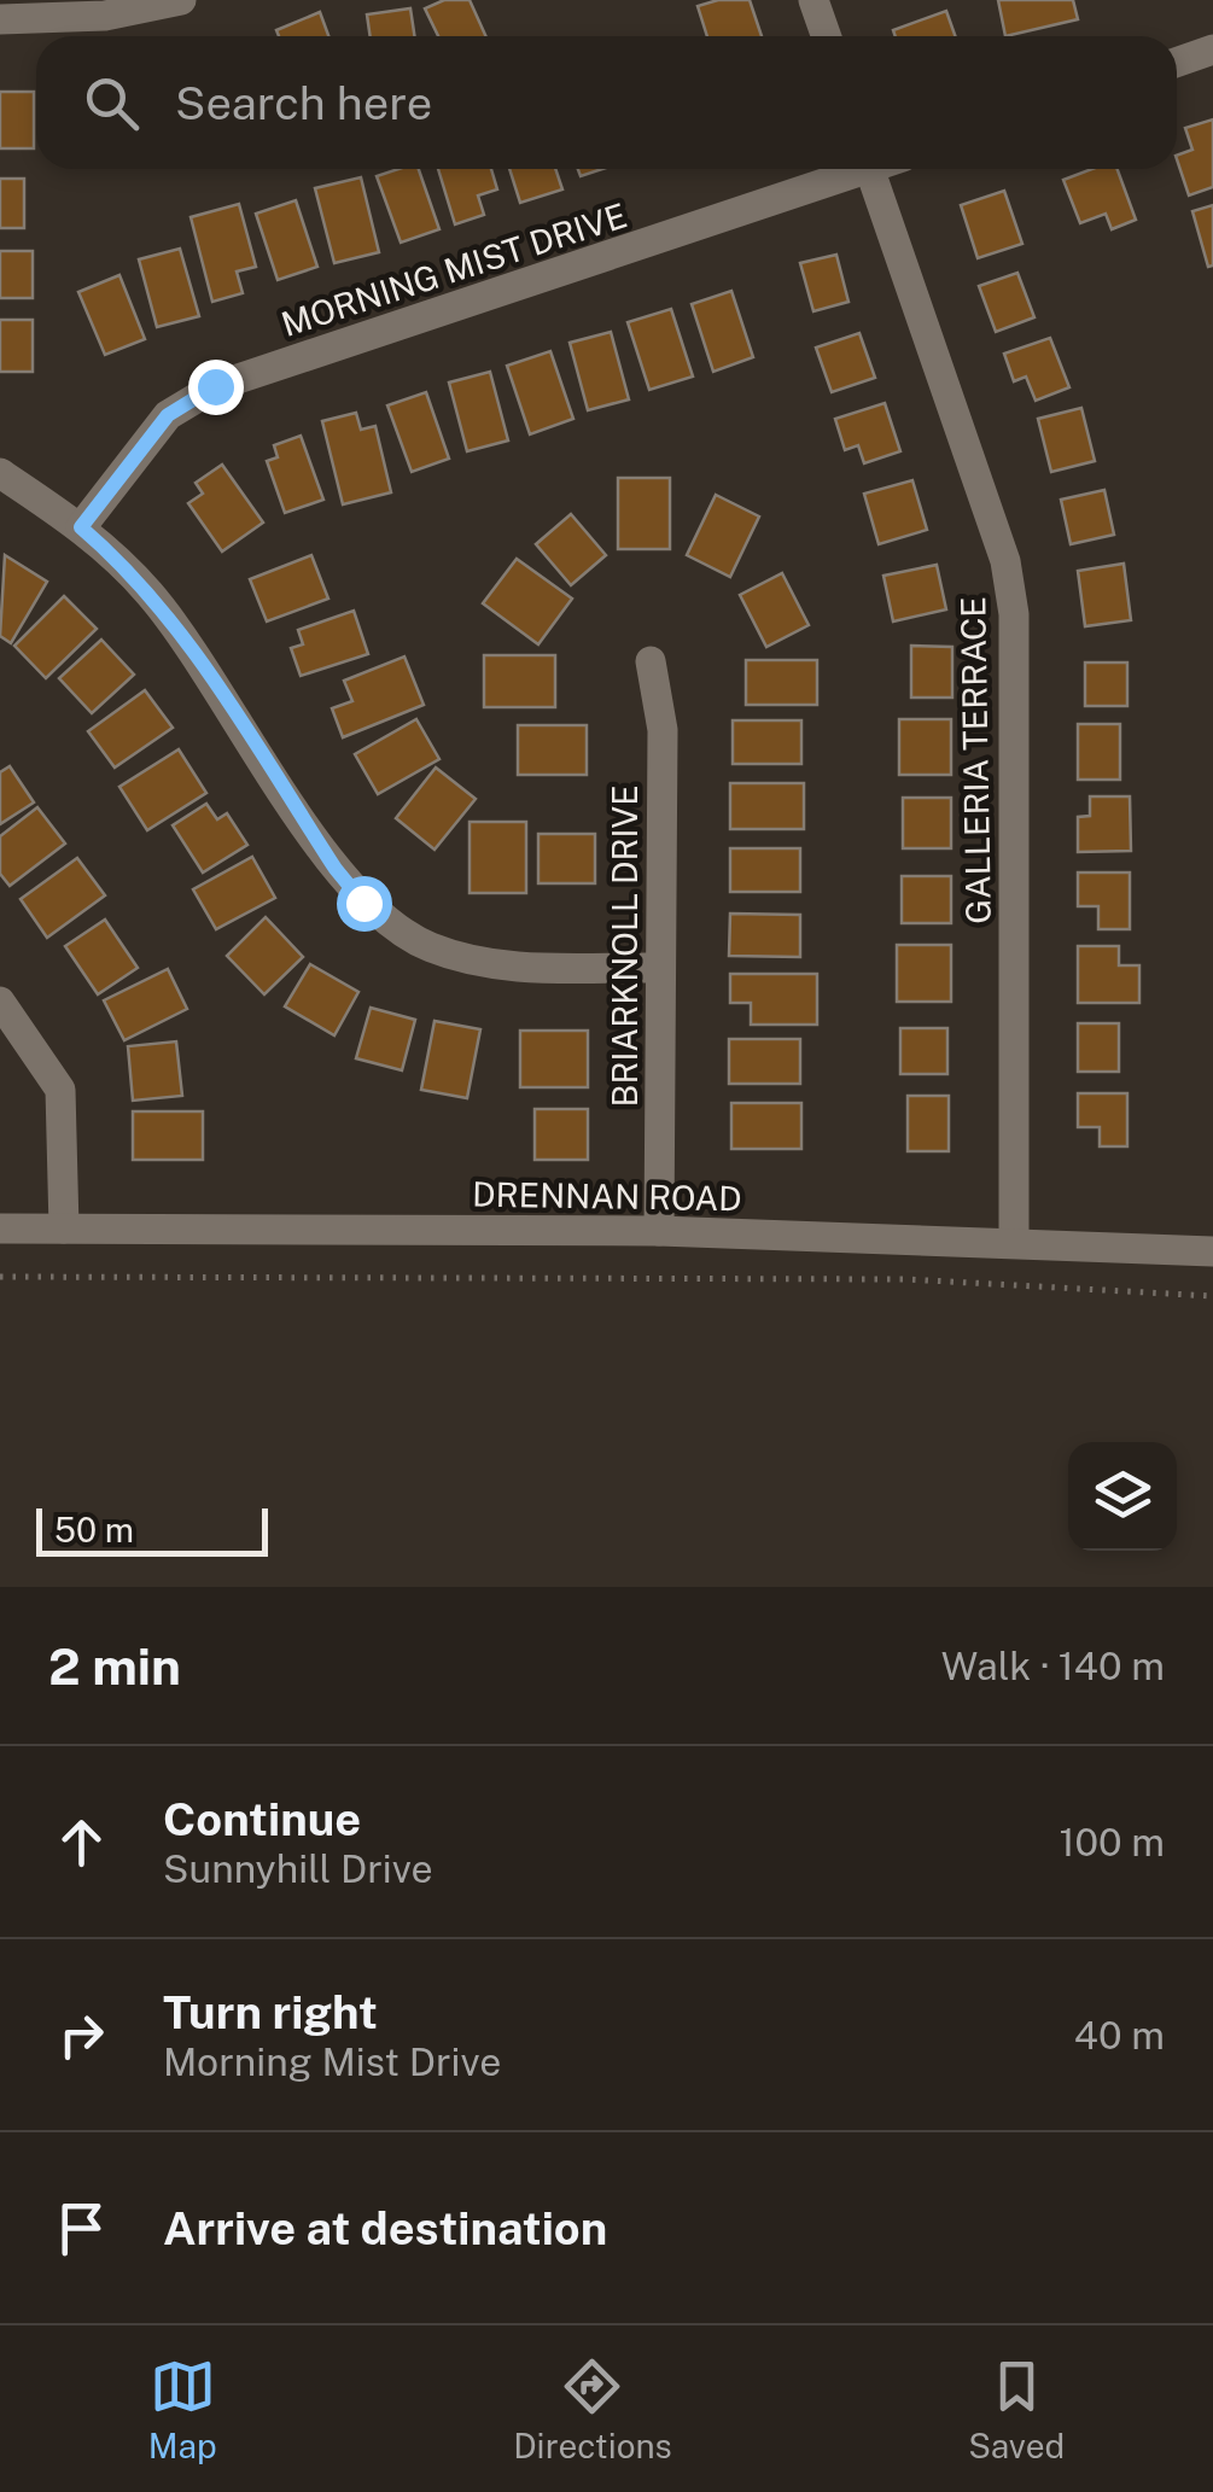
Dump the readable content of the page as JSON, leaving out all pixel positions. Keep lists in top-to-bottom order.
{
  "streets": {
    "street": [
      "MORNING MIST DRIVE",
      "GALLERIA TERRACE",
      "BRIARKNOLL DRIVE",
      "DRENNAN ROAD"
    ]
  },
  "crossings": [
    ["GALLERIA TERRACE", "DRENNAN ROAD"],
    ["BRIARKNOLL DRIVE", "DRENNAN ROAD"]
  ],
  "scale_bar": "50 m",
  "page": {
    "search": "Search here",
    "scale": "50 m",
    "heading": ["2 min", "Walk · 140 m"],
    "list": [
      ["Continue", "Sunnyhill Drive", "100 m"],
      ["Turn right", "Morning Mist Drive", "40 m"],
      "Arrive at destination"
    ],
    "nav": ["Map", "Directions", "Saved"]
  }
}
